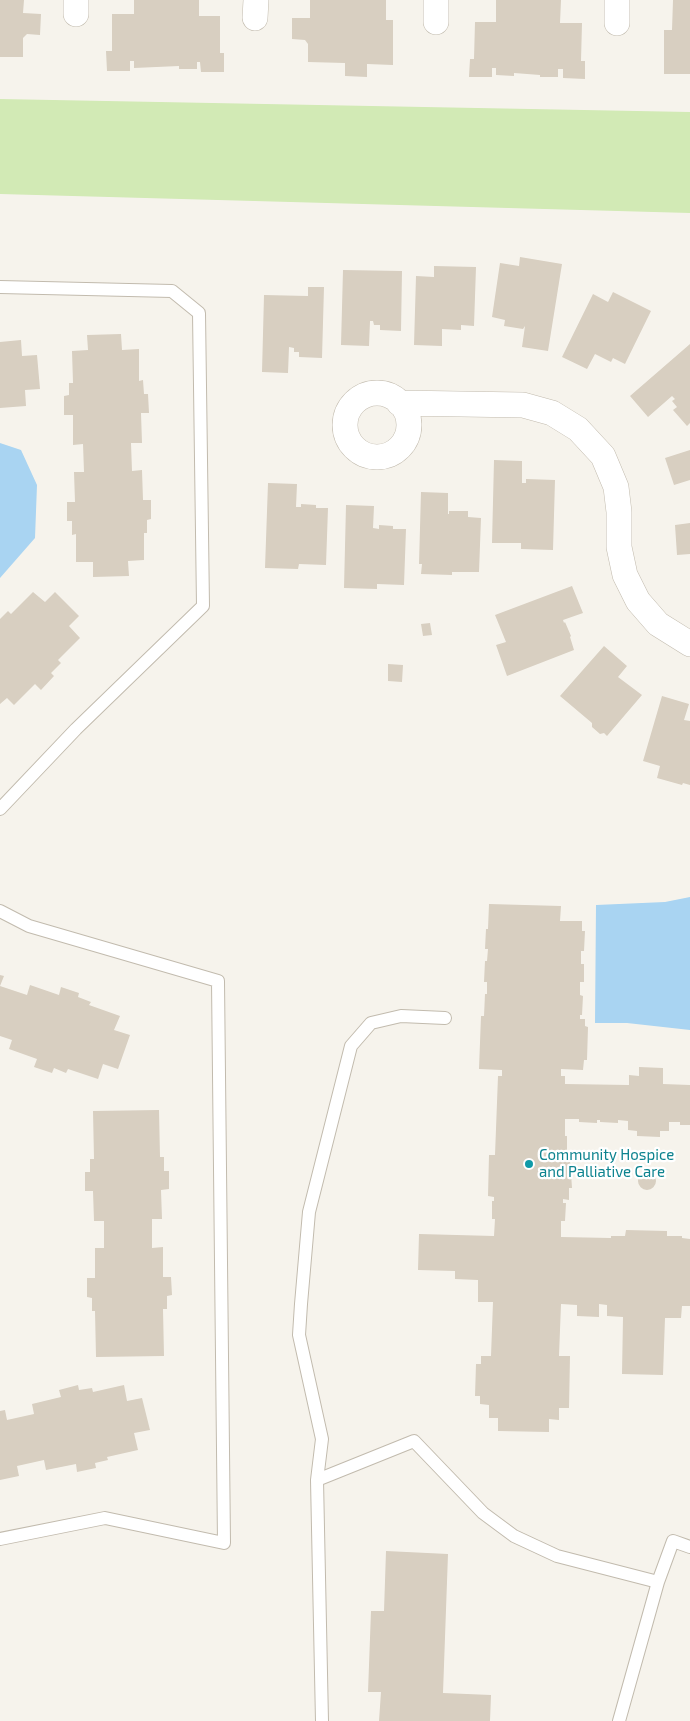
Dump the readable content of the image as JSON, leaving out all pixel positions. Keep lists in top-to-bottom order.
{
  "places": ["Community Hospice and Palliative Care"]
}
